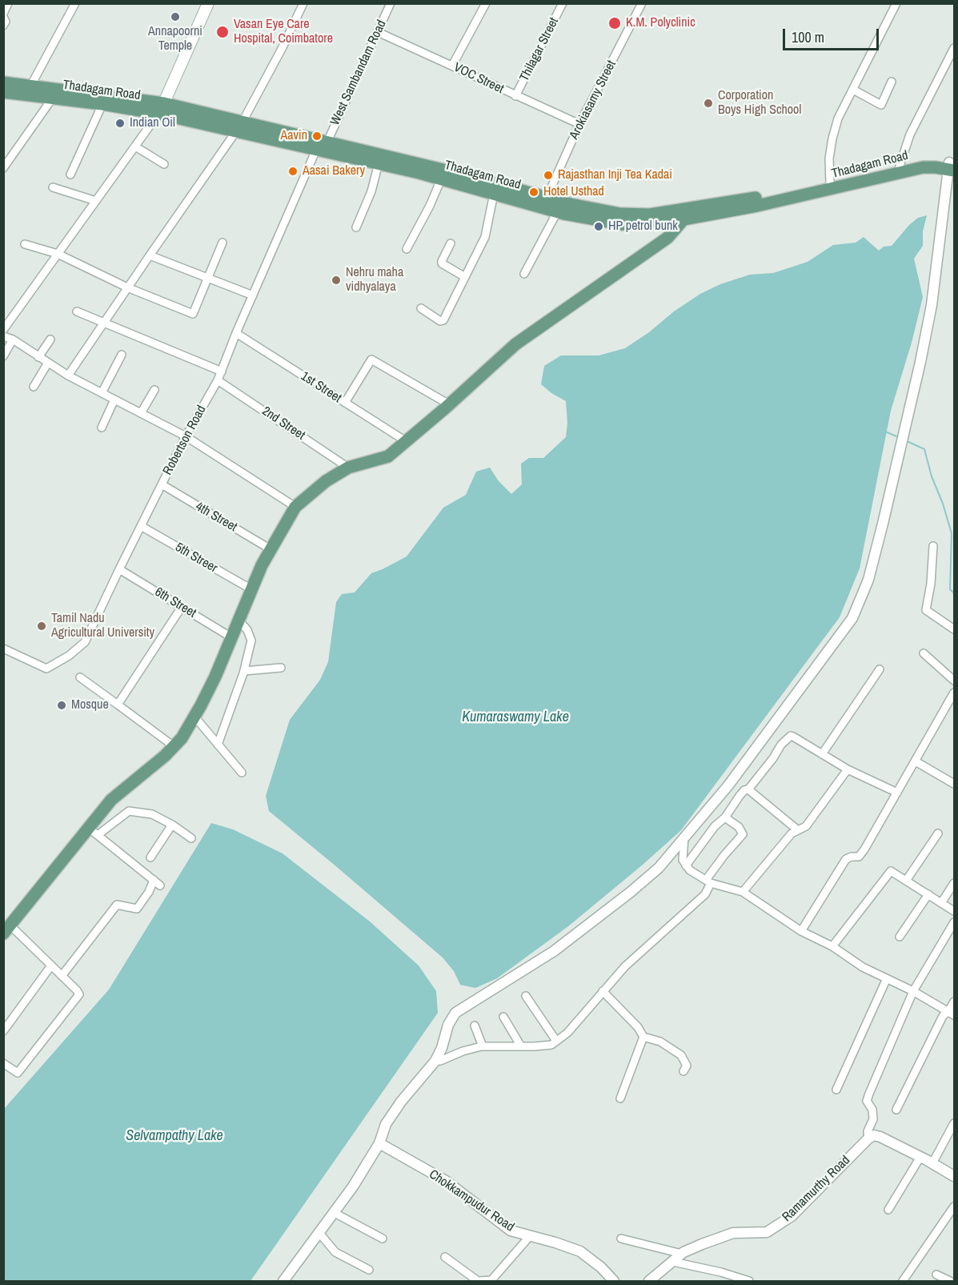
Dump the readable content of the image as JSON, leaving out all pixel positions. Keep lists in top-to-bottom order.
{
  "streets": {
    "main road": ["Thadagam Road"],
    "street": [
      "Thilagar Street",
      "West Sambandam Road",
      "VOC Street",
      "Arokiasamy Street",
      "1st Street",
      "2nd Street",
      "Robertson Road",
      "4th Street",
      "5th Streer",
      "6th Street",
      "Ramamurthy Road",
      "Chokkampudur Road"
    ]
  },
  "crossings": [
    ["Thilagar Street", "VOC Street"],
    ["West Sambandam Road", "VOC Street"],
    ["West Sambandam Road", "Thadagam Road"],
    ["VOC Street", "Arokiasamy Street"],
    ["Thadagam Road", "Arokiasamy Street"],
    ["Thadagam Road", "Robertson Road"],
    ["1st Street", "Robertson Road"],
    ["2nd Street", "Robertson Road"],
    ["Robertson Road", "4th Street"],
    ["Robertson Road", "5th Streer"],
    ["Robertson Road", "6th Street"]
  ],
  "water": ["Kumaraswamy Lake", "Selvampathy Lake"],
  "places": [
    "Annapoorni Temple",
    "K.M. Polyclinic",
    "Vasan Eye Care Hospital, Coimbatore",
    "Corporation Boys High School",
    "Indian Oil",
    "Aavin",
    "Aasai Bakery",
    "Rajasthan Inji Tea Kadai",
    "Hotel Usthad",
    "HP petrol bunk",
    "Nehru maha vidhyalaya",
    "Tamil Nadu Agricultural University",
    "Mosque"
  ],
  "scale_bar": "100 m"
}
